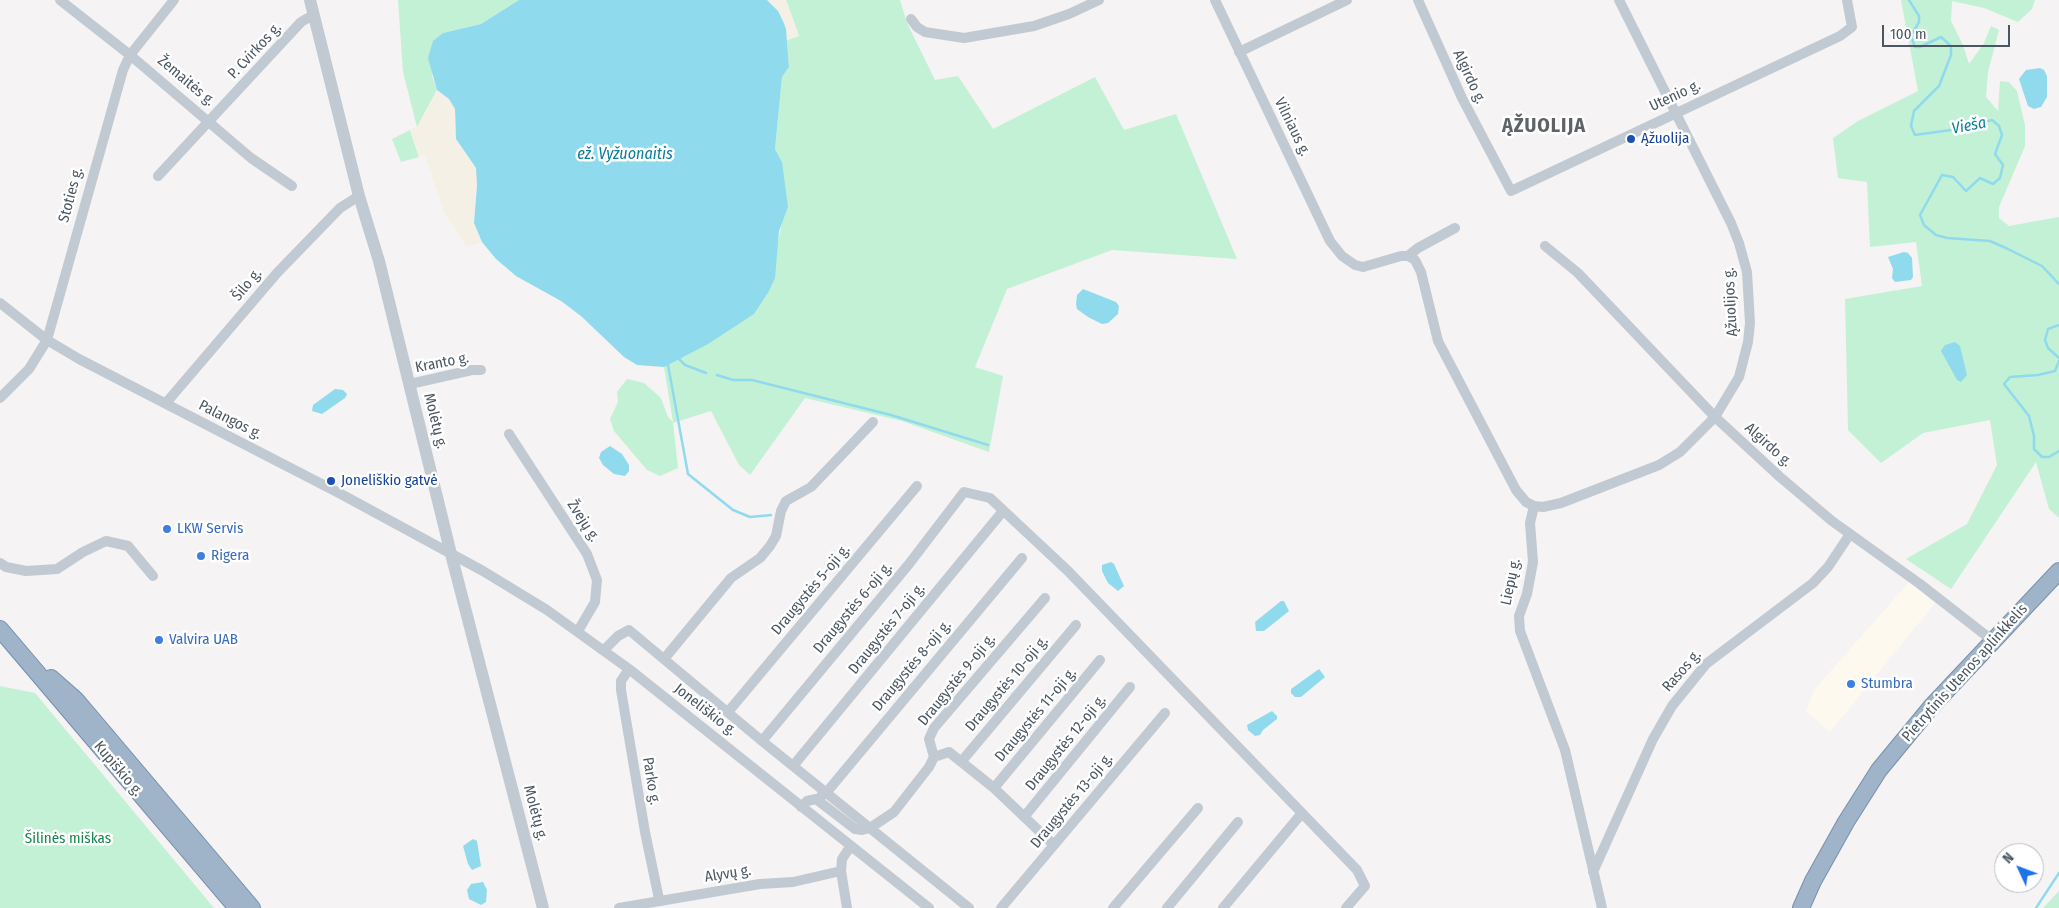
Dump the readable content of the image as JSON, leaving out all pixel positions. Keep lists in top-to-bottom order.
{
  "streets": {
    "highway": ["Pietrytinis Utenos aplinkkelis", "Kupiškio g."],
    "street": [
      "P. Cvirkos g.",
      "Algirdo g.",
      "Žemaitės g.",
      "Utenio g.",
      "Vilniaus g.",
      "Stoties g.",
      "Šilo g.",
      "Ąžuolijos g.",
      "Kranto g.",
      "Palangos g.",
      "Molėtų g.",
      "Žvejų g.",
      "Liepų g.",
      "Draugystės 5-oji g.",
      "Draugystės 6-oji g.",
      "Draugystės 7-oji g.",
      "Draugystės 8-oji g.",
      "Rasos g.",
      "Draugystės 9-oji g.",
      "Draugystės 10-oji g.",
      "Joneliškio g.",
      "Draugystės 11-oji g.",
      "Draugystės 12-oji g.",
      "Parko g.",
      "Draugystės 13-oji g.",
      "Alyvų g."
    ]
  },
  "crossings": [
    ["P. Cvirkos g.", "Žemaitės g."],
    ["P. Cvirkos g.", "Molėtų g."],
    ["Algirdo g.", "Utenio g."],
    ["Algirdo g.", "Ąžuolijos g."],
    ["Algirdo g.", "Rasos g."],
    ["Algirdo g.", "Pietrytinis Utenos aplinkkelis"],
    ["Žemaitės g.", "Stoties g."],
    ["Utenio g.", "Ąžuolijos g."],
    ["Stoties g.", "Palangos g."],
    ["Šilo g.", "Palangos g."],
    ["Šilo g.", "Molėtų g."],
    ["Ąžuolijos g.", "Liepų g."],
    ["Kranto g.", "Molėtų g."],
    ["Palangos g.", "Molėtų g."],
    ["Palangos g.", "Joneliškio g."],
    ["Molėtų g.", "Joneliškio g."],
    ["Žvejų g.", "Joneliškio g."],
    ["Liepų g.", "Rasos g."],
    ["Draugystės 6-oji g.", "Draugystės 7-oji g."],
    ["Joneliškio g.", "Parko g."],
    ["Parko g.", "Alyvų g."]
  ],
  "districts": ["ĄŽUOLIJA"],
  "water": ["Vieša", "ež. Vyžuonaitis"],
  "parks": ["Šilinės miškas"],
  "places": [
    "Ąžuolija",
    "Joneliškio gatvė",
    "LKW Servis",
    "Rigera",
    "Valvira UAB",
    "Stumbra"
  ],
  "scale_bar": "100 m",
  "north": "top left"
}
